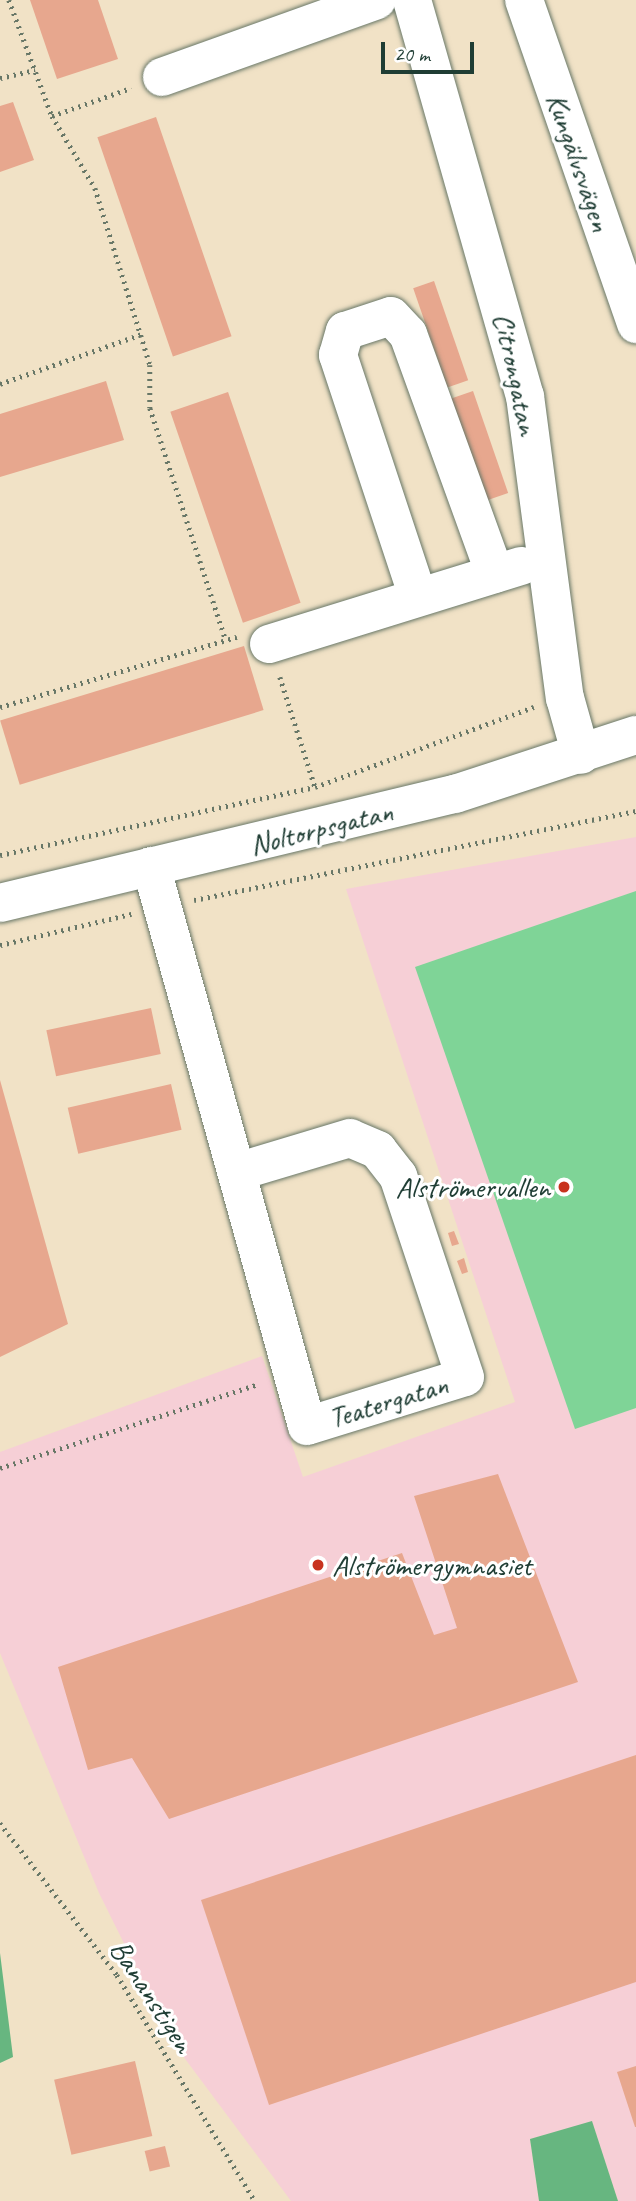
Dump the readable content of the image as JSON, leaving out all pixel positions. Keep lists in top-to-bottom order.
{
  "streets": {
    "street": [
      "Kungälvsvägen",
      "Citrongatan",
      "Noltorpsgatan",
      "Teatergatan"
    ],
    "path": ["Bananstigen"]
  },
  "crossings": [
    ["Citrongatan", "Noltorpsgatan"],
    ["Noltorpsgatan", "Teatergatan"]
  ],
  "places": ["Alströmervallen", "Alströmergymnasiet"],
  "scale_bar": "20 m"
}
